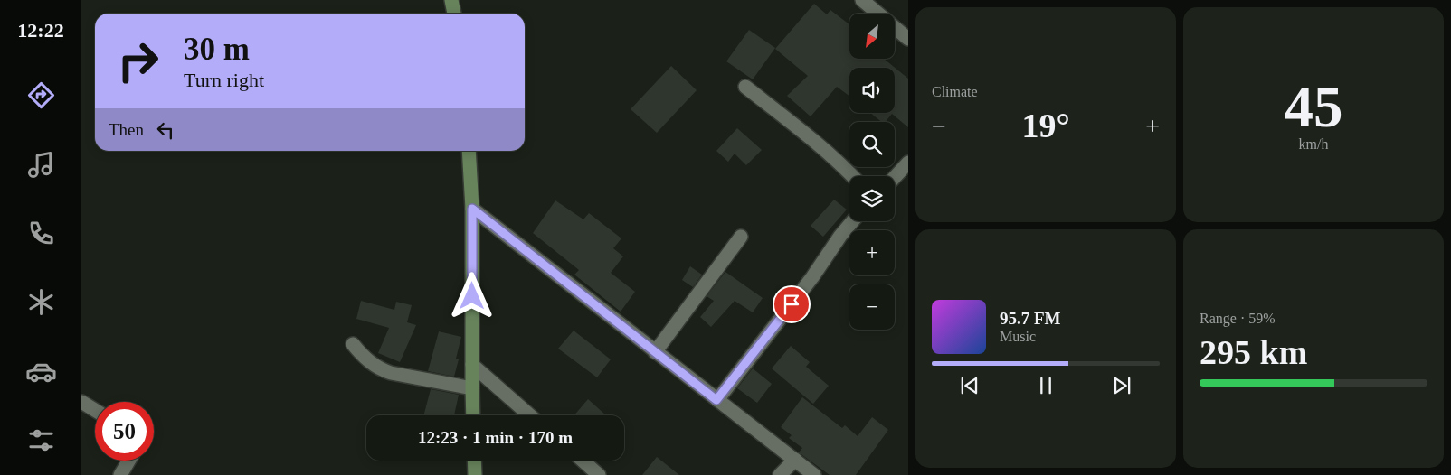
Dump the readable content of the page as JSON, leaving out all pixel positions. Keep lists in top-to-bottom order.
{
  "north": "bottom left",
  "page": {
    "tabs": "12:22",
    "tile": [
      "Climate",
      ["45", "km/h"],
      ["Range · 59%", "295 km"]
    ],
    "map_buttons": ["+", "−"],
    "turn": ["30 m", "Turn right"],
    "heat": ["−", "19°", "+"],
    "then": "Then",
    "song": ["95.7 FM", "Music"],
    "limit": "50",
    "trip": "12:23 · 1 min · 170 m"
  }
}
